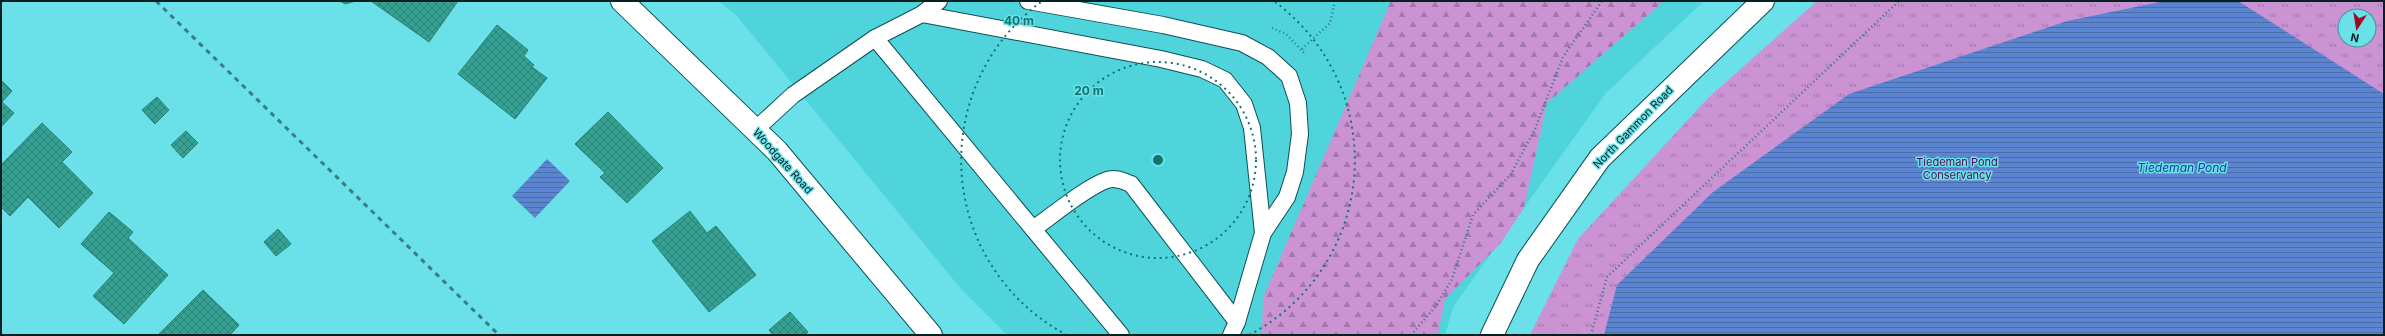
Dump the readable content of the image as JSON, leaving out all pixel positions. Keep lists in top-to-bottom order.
{
  "streets": {
    "street": ["North Gammon Road", "Woodgate Road"]
  },
  "water": ["Tiedeman Pond"],
  "parks": ["Tiedeman Pond Conservancy"],
  "north": "bottom",
  "rings": ["40 m", "20 m"]
}
